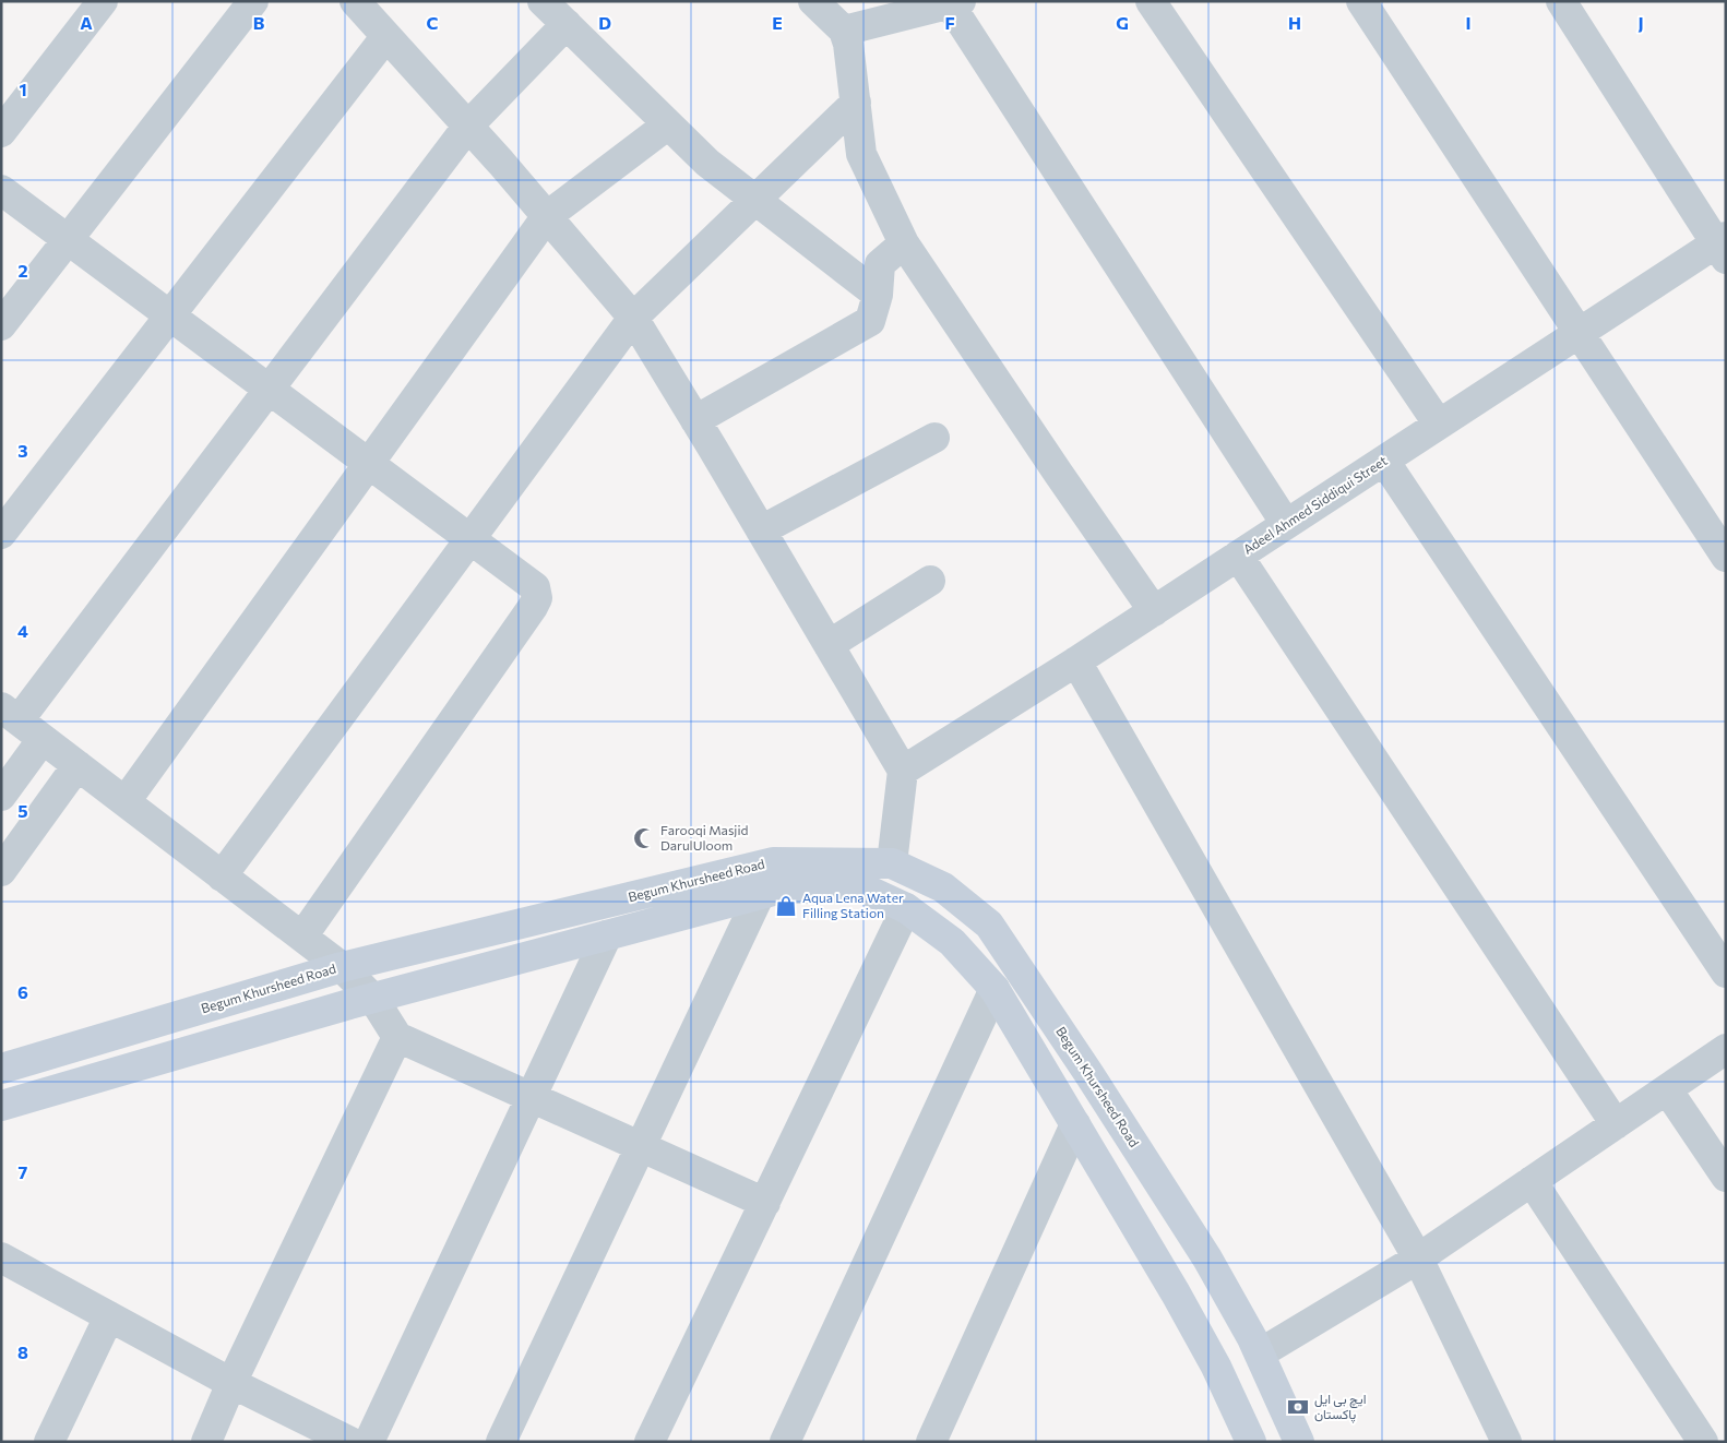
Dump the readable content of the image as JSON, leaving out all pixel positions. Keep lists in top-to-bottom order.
{
  "streets": {
    "main road": ["Begum Khursheed Road"],
    "street": ["Adeel Ahmed Siddiqui Street"]
  },
  "places": {
    "mosque": ["Farooqi Masjid DarulUloom"],
    "shop": ["Aqua Lena Water Filling Station"],
    "bank": ["ایچ بی ایل پاکستان"]
  },
  "grid": {
    "columns": [
      "A",
      "B",
      "C",
      "D",
      "E",
      "F",
      "G",
      "H",
      "I",
      "J"
    ],
    "rows": [
      "1",
      "2",
      "3",
      "4",
      "5",
      "6",
      "7",
      "8"
    ]
  }
}
